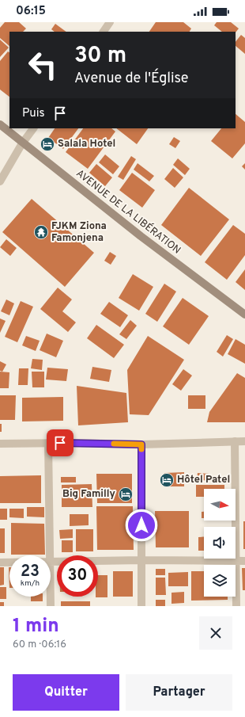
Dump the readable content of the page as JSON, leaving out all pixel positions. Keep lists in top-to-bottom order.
{
  "streets": {
    "main road": ["AVENUE DE LA LIBÉRATION"]
  },
  "places": {
    "hotel": ["Salala Hotel", "Hôtel Patel", "Big Familly"],
    "temple": ["FJKM Ziona Famonjena"]
  },
  "north": "right",
  "page": {
    "status": "06:15",
    "turn": ["30 m", "Avenue de l'Église"],
    "then": "Puis",
    "speed": "23 km/h",
    "limit": "30",
    "heading": ["1 min", "60 m · 06:16"],
    "buttons": ["Quitter", "Partager"]
  }
}
